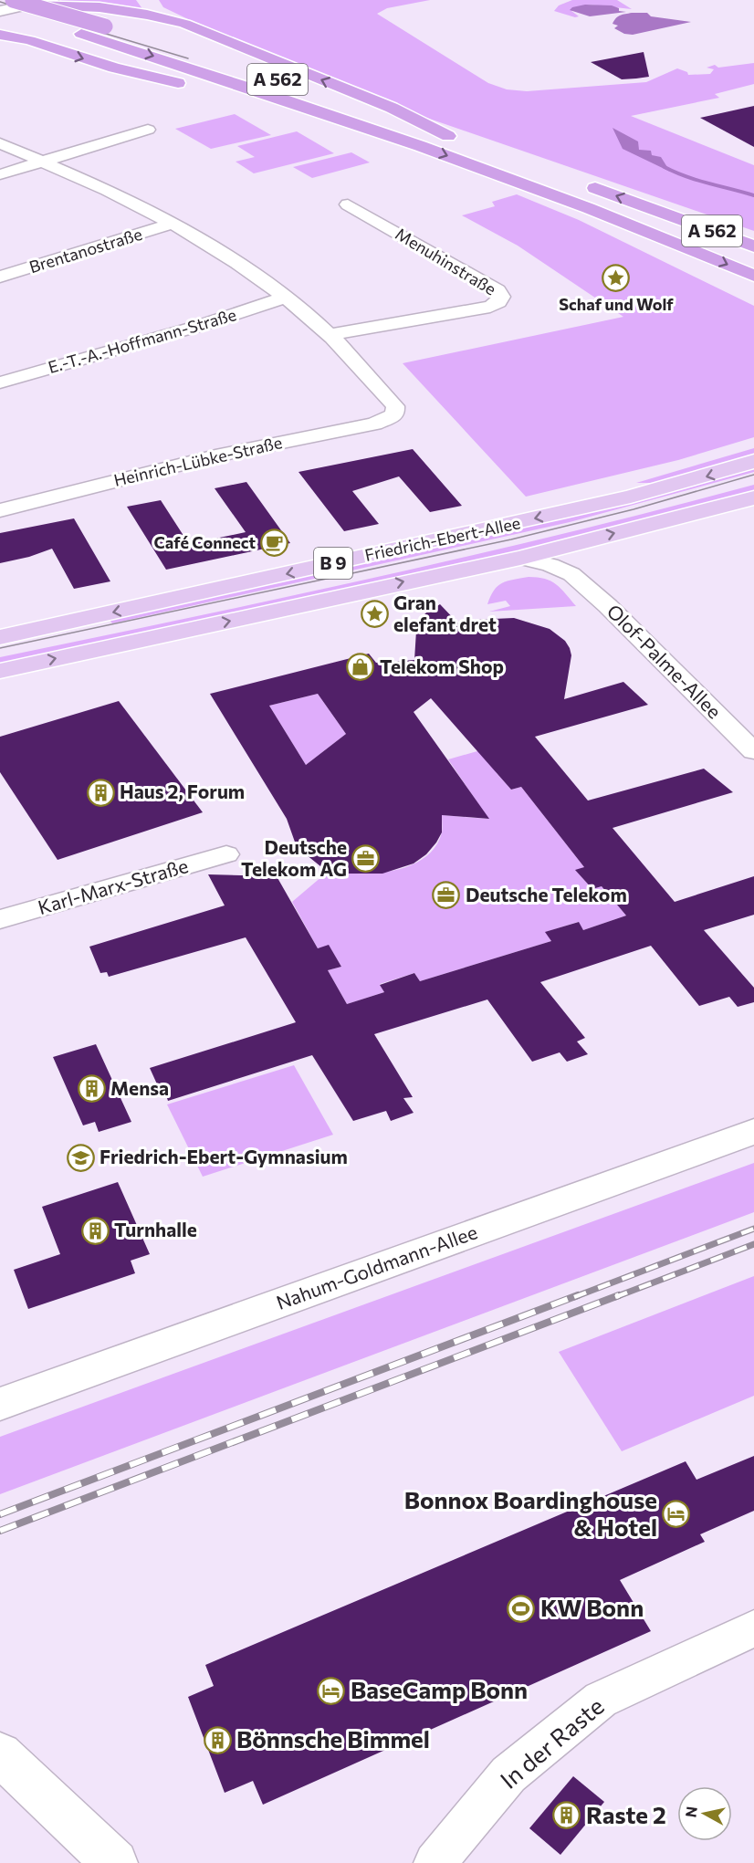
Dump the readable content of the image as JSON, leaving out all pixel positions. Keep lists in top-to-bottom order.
{
  "streets": {
    "highway": ["A 562"],
    "main road": ["Friedrich-Ebert-Allee", "B 9", "Nahum-Goldmann-Allee"],
    "street": [
      "Brentanostraße",
      "Menuhinstraße",
      "E.-T.-A.-Hoffmann-Straße",
      "Heinrich-Lübke-Straße",
      "Olof-Palme-Allee",
      "Karl-Marx-Straße",
      "In der Raste"
    ]
  },
  "crossings": [
    ["Menuhinstraße", "Heinrich-Lübke-Straße"],
    ["Friedrich-Ebert-Allee", "Olof-Palme-Allee"]
  ],
  "places": {
    "place": ["Schaf und Wolf", "Gran elefant dret"],
    "cafe": ["Café Connect"],
    "shop": ["Telekom Shop"],
    "building": [
      "Haus 2, Forum",
      "Mensa",
      "Turnhalle",
      "Bönnsche Bimmel",
      "Raste 2"
    ],
    "office": ["Deutsche Telekom AG", "Deutsche Telekom"],
    "school or university": ["Friedrich-Ebert-Gymnasium"],
    "hotel": ["Bonnox Boardinghouse & Hotel", "BaseCamp Bonn"],
    "sports": ["KW Bonn"]
  },
  "north": "left"
}
